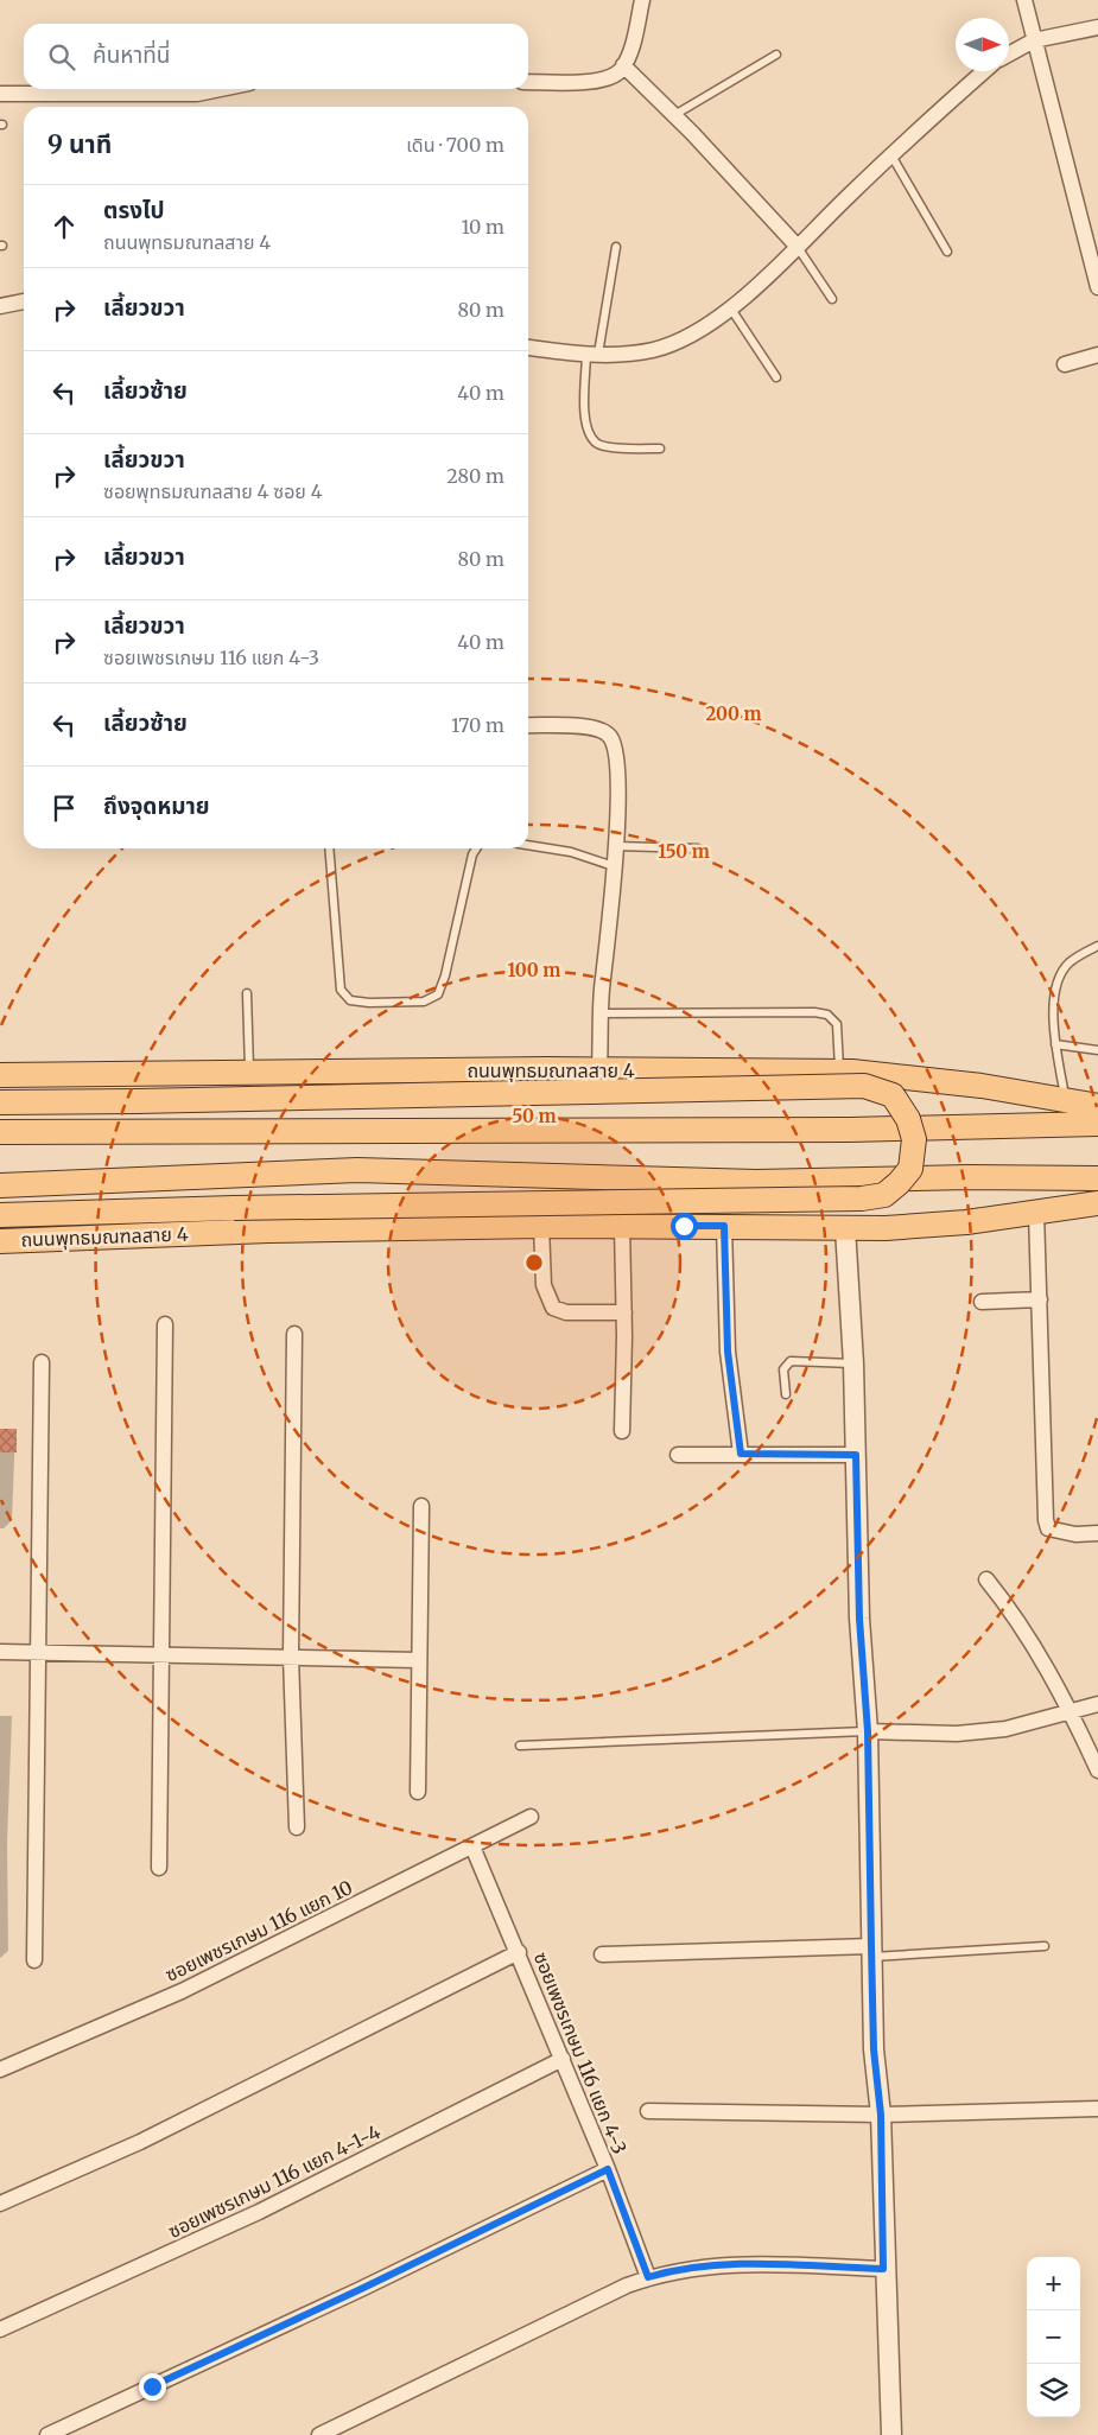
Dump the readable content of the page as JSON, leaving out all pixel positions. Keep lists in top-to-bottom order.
{
  "streets": {
    "main road": ["ถนนพุทธมณฑลสาย 4"],
    "street": ["ซอยเพชรเกษม 116 แยก 10", "ซอยเพชรเกษม 116 แยก 4-3", "ซอยเพชรเกษม 116 แยก 4-1-4"]
  },
  "crossings": [
    ["ซอยเพชรเกษม 116 แยก 10", "ซอยเพชรเกษม 116 แยก 4-3"],
    ["ซอยเพชรเกษม 116 แยก 4-3", "ซอยเพชรเกษม 116 แยก 4-1-4"]
  ],
  "north": "right",
  "page": {
    "search": "ค้นหาที่นี่",
    "heading": ["9 นาที", "เดิน · 700 m"],
    "list": [
      ["ตรงไป", "ถนนพุทธมณฑลสาย 4", "10 m"],
      ["เลี้ยวขวา", "80 m"],
      ["เลี้ยวซ้าย", "40 m"],
      ["เลี้ยวขวา", "ซอยพุทธมณฑลสาย 4 ซอย 4", "280 m"],
      ["เลี้ยวขวา", "80 m"],
      ["เลี้ยวขวา", "ซอยเพชรเกษม 116 แยก 4-3", "40 m"],
      ["เลี้ยวซ้าย", "170 m"],
      "ถึงจุดหมาย"
    ],
    "map_buttons": ["+", "−"]
  },
  "rings": [
    "200 m",
    "150 m",
    "100 m",
    "50 m"
  ]
}
